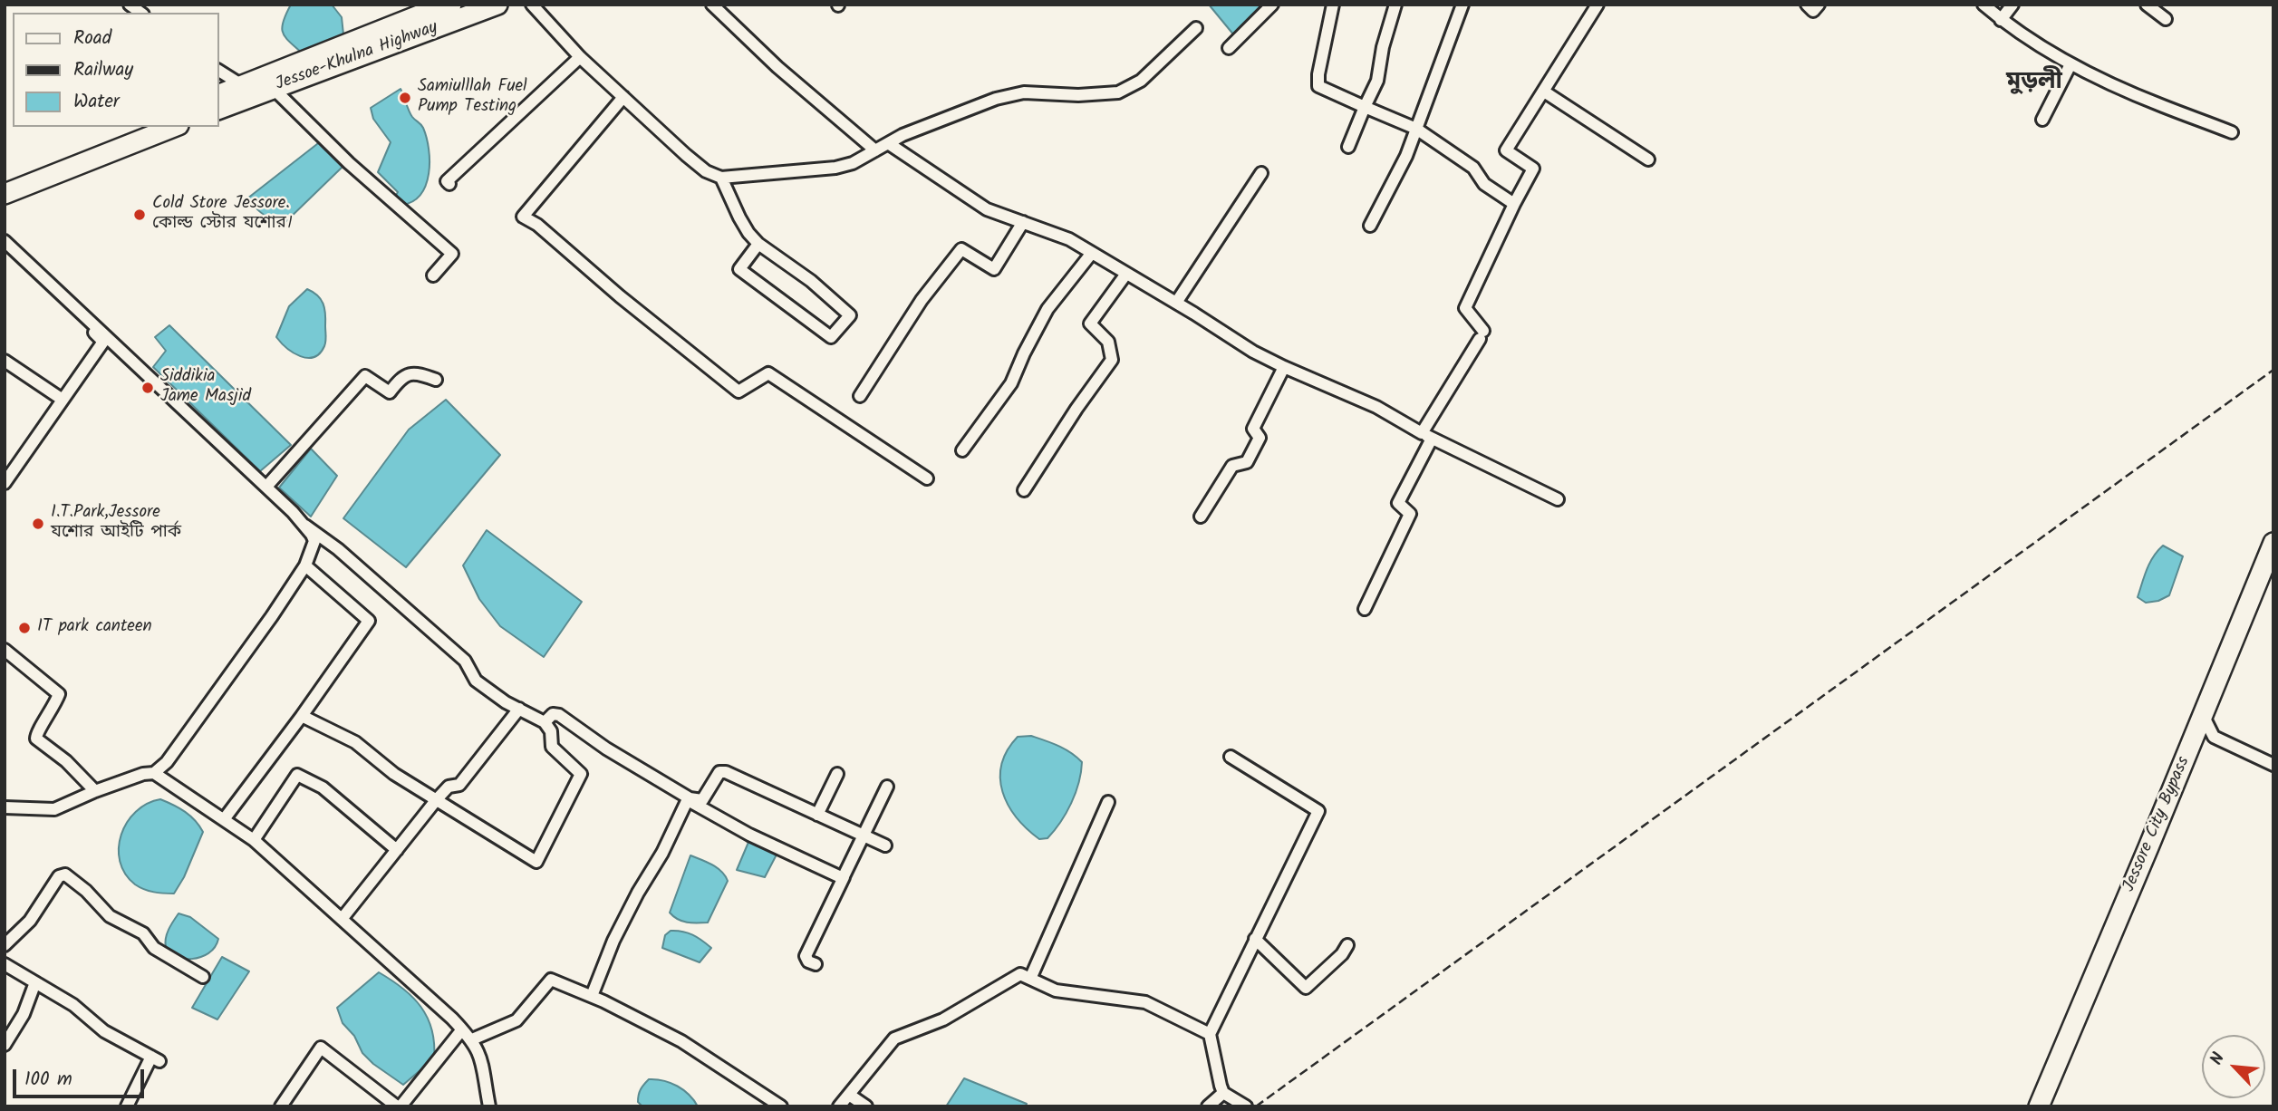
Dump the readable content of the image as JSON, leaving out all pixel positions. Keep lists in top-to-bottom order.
{
  "streets": {
    "highway": ["Jessoe-Khulna Highway", "Jessore City Bypass"]
  },
  "districts": ["মুড়লী"],
  "places": [
    "Samiulllah Fuel Pump Testing",
    "Cold Store Jessore. কোল্ড স্টোর যশোর।",
    "Siddikia Jame Masjid",
    "I.T.Park,Jessore যশোর আইটি পার্ক",
    "IT park canteen"
  ],
  "legend": ["Road", "Railway", "Water"],
  "scale_bar": "100 m",
  "north": "top left"
}
